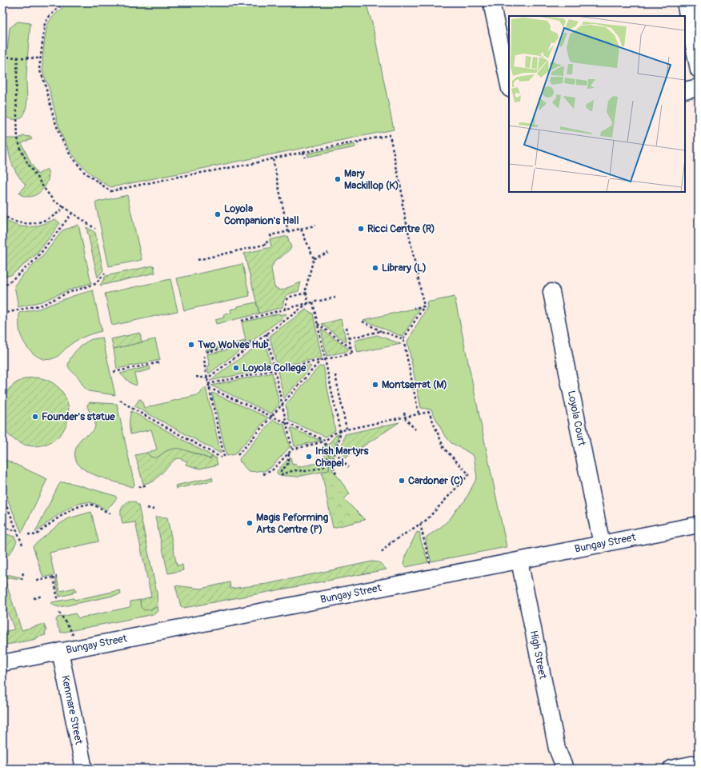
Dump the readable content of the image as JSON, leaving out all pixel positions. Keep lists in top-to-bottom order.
{
  "streets": {
    "street": [
      "Loyola Court",
      "Bungay Street",
      "High Street",
      "Kenmare Street"
    ]
  },
  "crossings": [
    ["Loyola Court", "Bungay Street"],
    ["Bungay Street", "High Street"],
    ["Bungay Street", "Kenmare Street"]
  ],
  "places": [
    "Mary Mackillop (K)",
    "Loyola Companion's Hall",
    "Ricci Centre (R)",
    "Library (L)",
    "Two Wolves Hub",
    "Loyola College",
    "Montserrat (M)",
    "Founder's statue",
    "Irish Martyrs Chapel",
    "Cardoner (C)",
    "Magis Peforming Arts Centre (P)"
  ]
}
